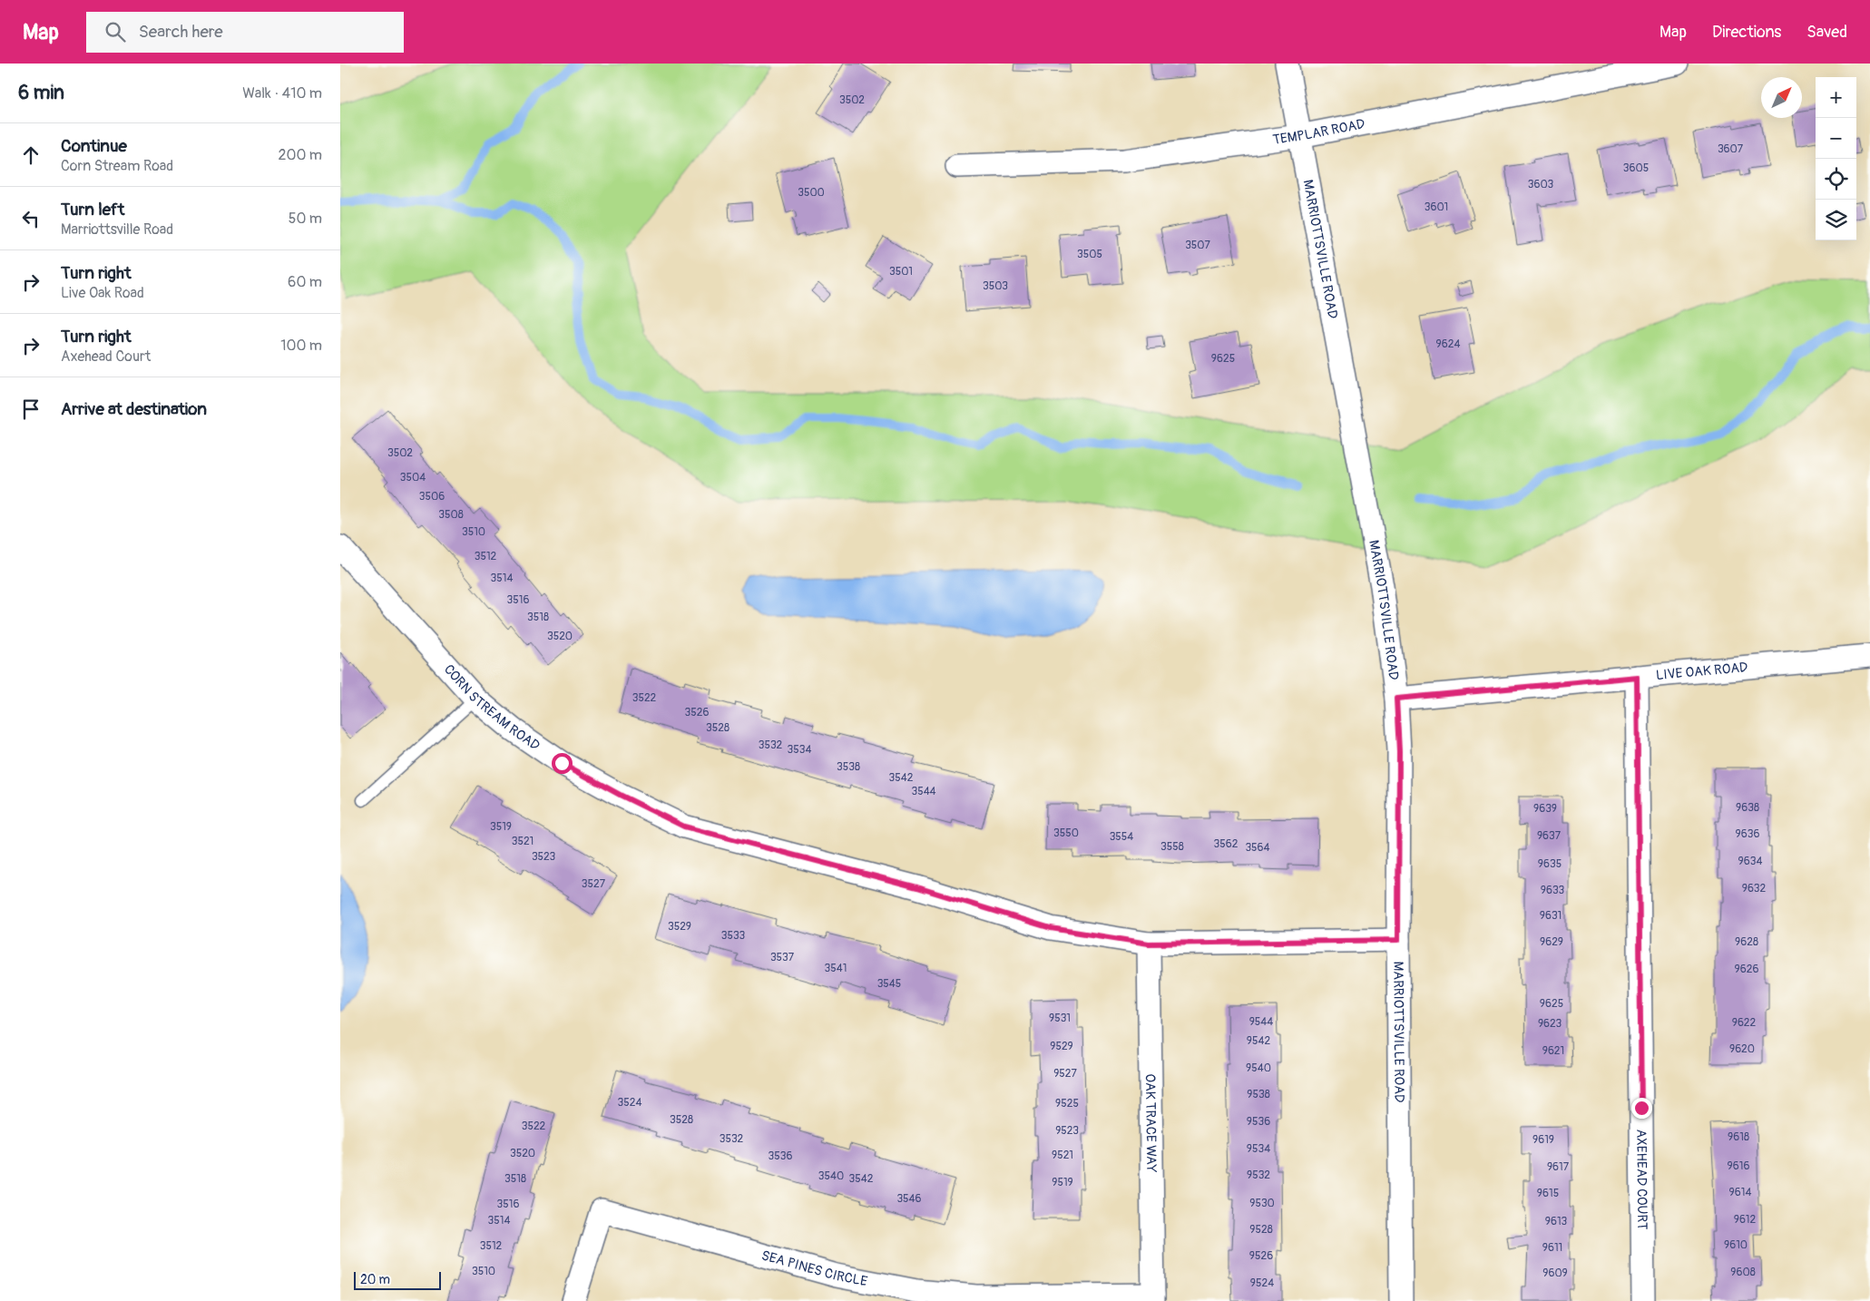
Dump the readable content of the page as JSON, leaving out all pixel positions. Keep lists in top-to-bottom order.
{
  "streets": {
    "street": [
      "TEMPLAR ROAD",
      "MARRIOTTSVILLE ROAD",
      "LIVE OAK ROAD",
      "CORN STREAM ROAD",
      "OAK TRACE WAY",
      "AXEHEAD COURT",
      "SEA PINES CIRCLE"
    ]
  },
  "crossings": [
    ["TEMPLAR ROAD", "MARRIOTTSVILLE ROAD"],
    ["MARRIOTTSVILLE ROAD", "LIVE OAK ROAD"],
    ["MARRIOTTSVILLE ROAD", "CORN STREAM ROAD"],
    ["LIVE OAK ROAD", "AXEHEAD COURT"],
    ["CORN STREAM ROAD", "OAK TRACE WAY"],
    ["OAK TRACE WAY", "SEA PINES CIRCLE"]
  ],
  "house_numbers": [
    "3502",
    "3607",
    "3605",
    "3603",
    "3500",
    "3601",
    "3507",
    "3505",
    "3501",
    "3503",
    "9624",
    "9625",
    "3502",
    "3504",
    "3506",
    "3508",
    "3510",
    "3512",
    "3514",
    "3516",
    "3518",
    "3520",
    "3522",
    "3526",
    "3528",
    "3532",
    "3534",
    "3538",
    "3542",
    "3544",
    "9638",
    "9639",
    "3519",
    "3550",
    "9636",
    "9637",
    "3554",
    "3521",
    "3562",
    "3558",
    "3564",
    "3523",
    "9634",
    "9635",
    "3527",
    "9632",
    "9633",
    "9631",
    "3529",
    "3533",
    "9629",
    "9628",
    "3537",
    "3541",
    "9626",
    "3545",
    "9625",
    "9531",
    "9544",
    "9622",
    "9623",
    "9542",
    "9529",
    "9620",
    "9621",
    "9540",
    "9527",
    "9538",
    "3524",
    "9525",
    "3528",
    "9536",
    "3522",
    "9523",
    "9618",
    "3532",
    "9619",
    "9534",
    "3520",
    "9521",
    "3536",
    "9616",
    "9617",
    "9532",
    "3540",
    "3518",
    "3542",
    "9519",
    "9614",
    "9615",
    "3546",
    "9530",
    "3516",
    "9612",
    "3514",
    "9613",
    "9528",
    "9610",
    "3512",
    "9611",
    "9526",
    "3510",
    "9608",
    "9609",
    "9524"
  ],
  "scale_bar": "20 m",
  "north": "top right",
  "page": {
    "header": "Map",
    "search": "Search here",
    "nav": ["Map", "Directions", "Saved"],
    "heading": ["6 min", "Walk · 410 m"],
    "map_buttons": ["+", "−"],
    "list": [
      ["Continue", "Corn Stream Road", "200 m"],
      ["Turn left", "Marriottsville Road", "50 m"],
      ["Turn right", "Live Oak Road", "60 m"],
      ["Turn right", "Axehead Court", "100 m"],
      "Arrive at destination"
    ],
    "scale": "20 m"
  }
}
